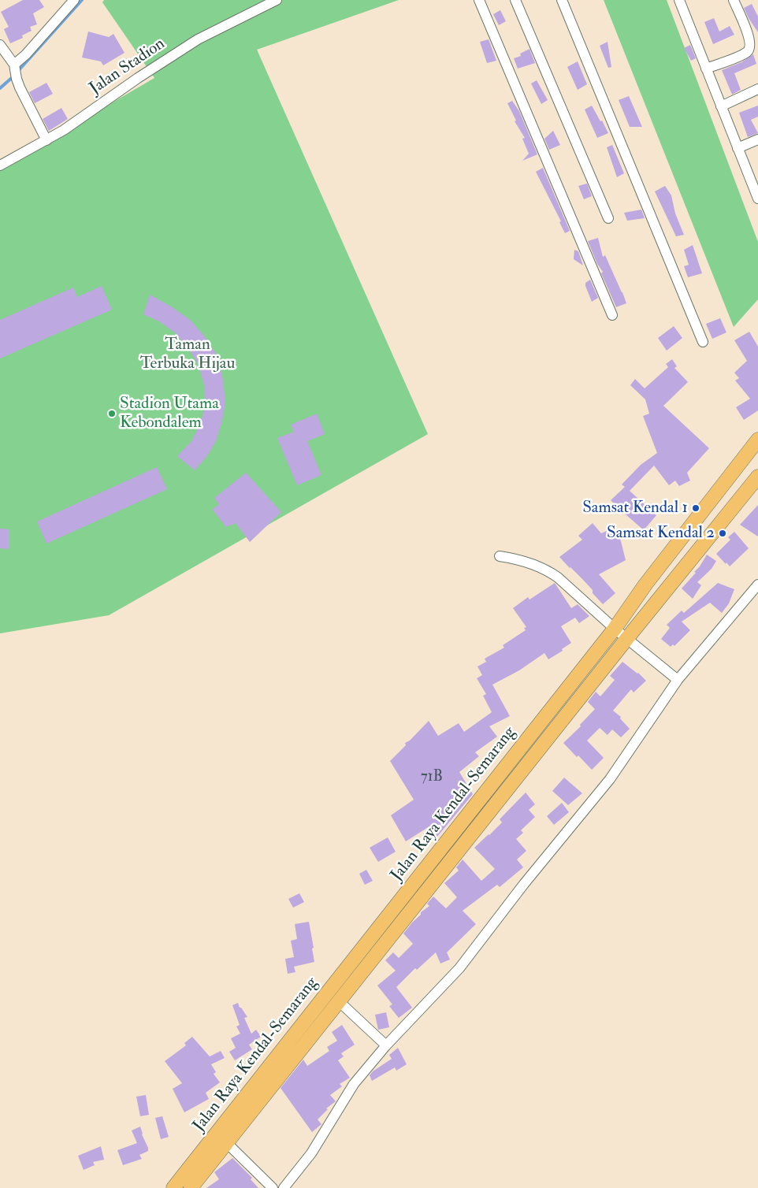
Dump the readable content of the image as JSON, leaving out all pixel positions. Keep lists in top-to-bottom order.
{
  "streets": {
    "highway": ["Jalan Raya Kendal-Semarang"],
    "street": ["Jalan Stadion"]
  },
  "parks": ["Taman Terbuka Hijau"],
  "places": ["Stadion Utama Kebondalem", "Samsat Kendal 1", "Samsat Kendal 2"],
  "house_numbers": ["71B"]
}
